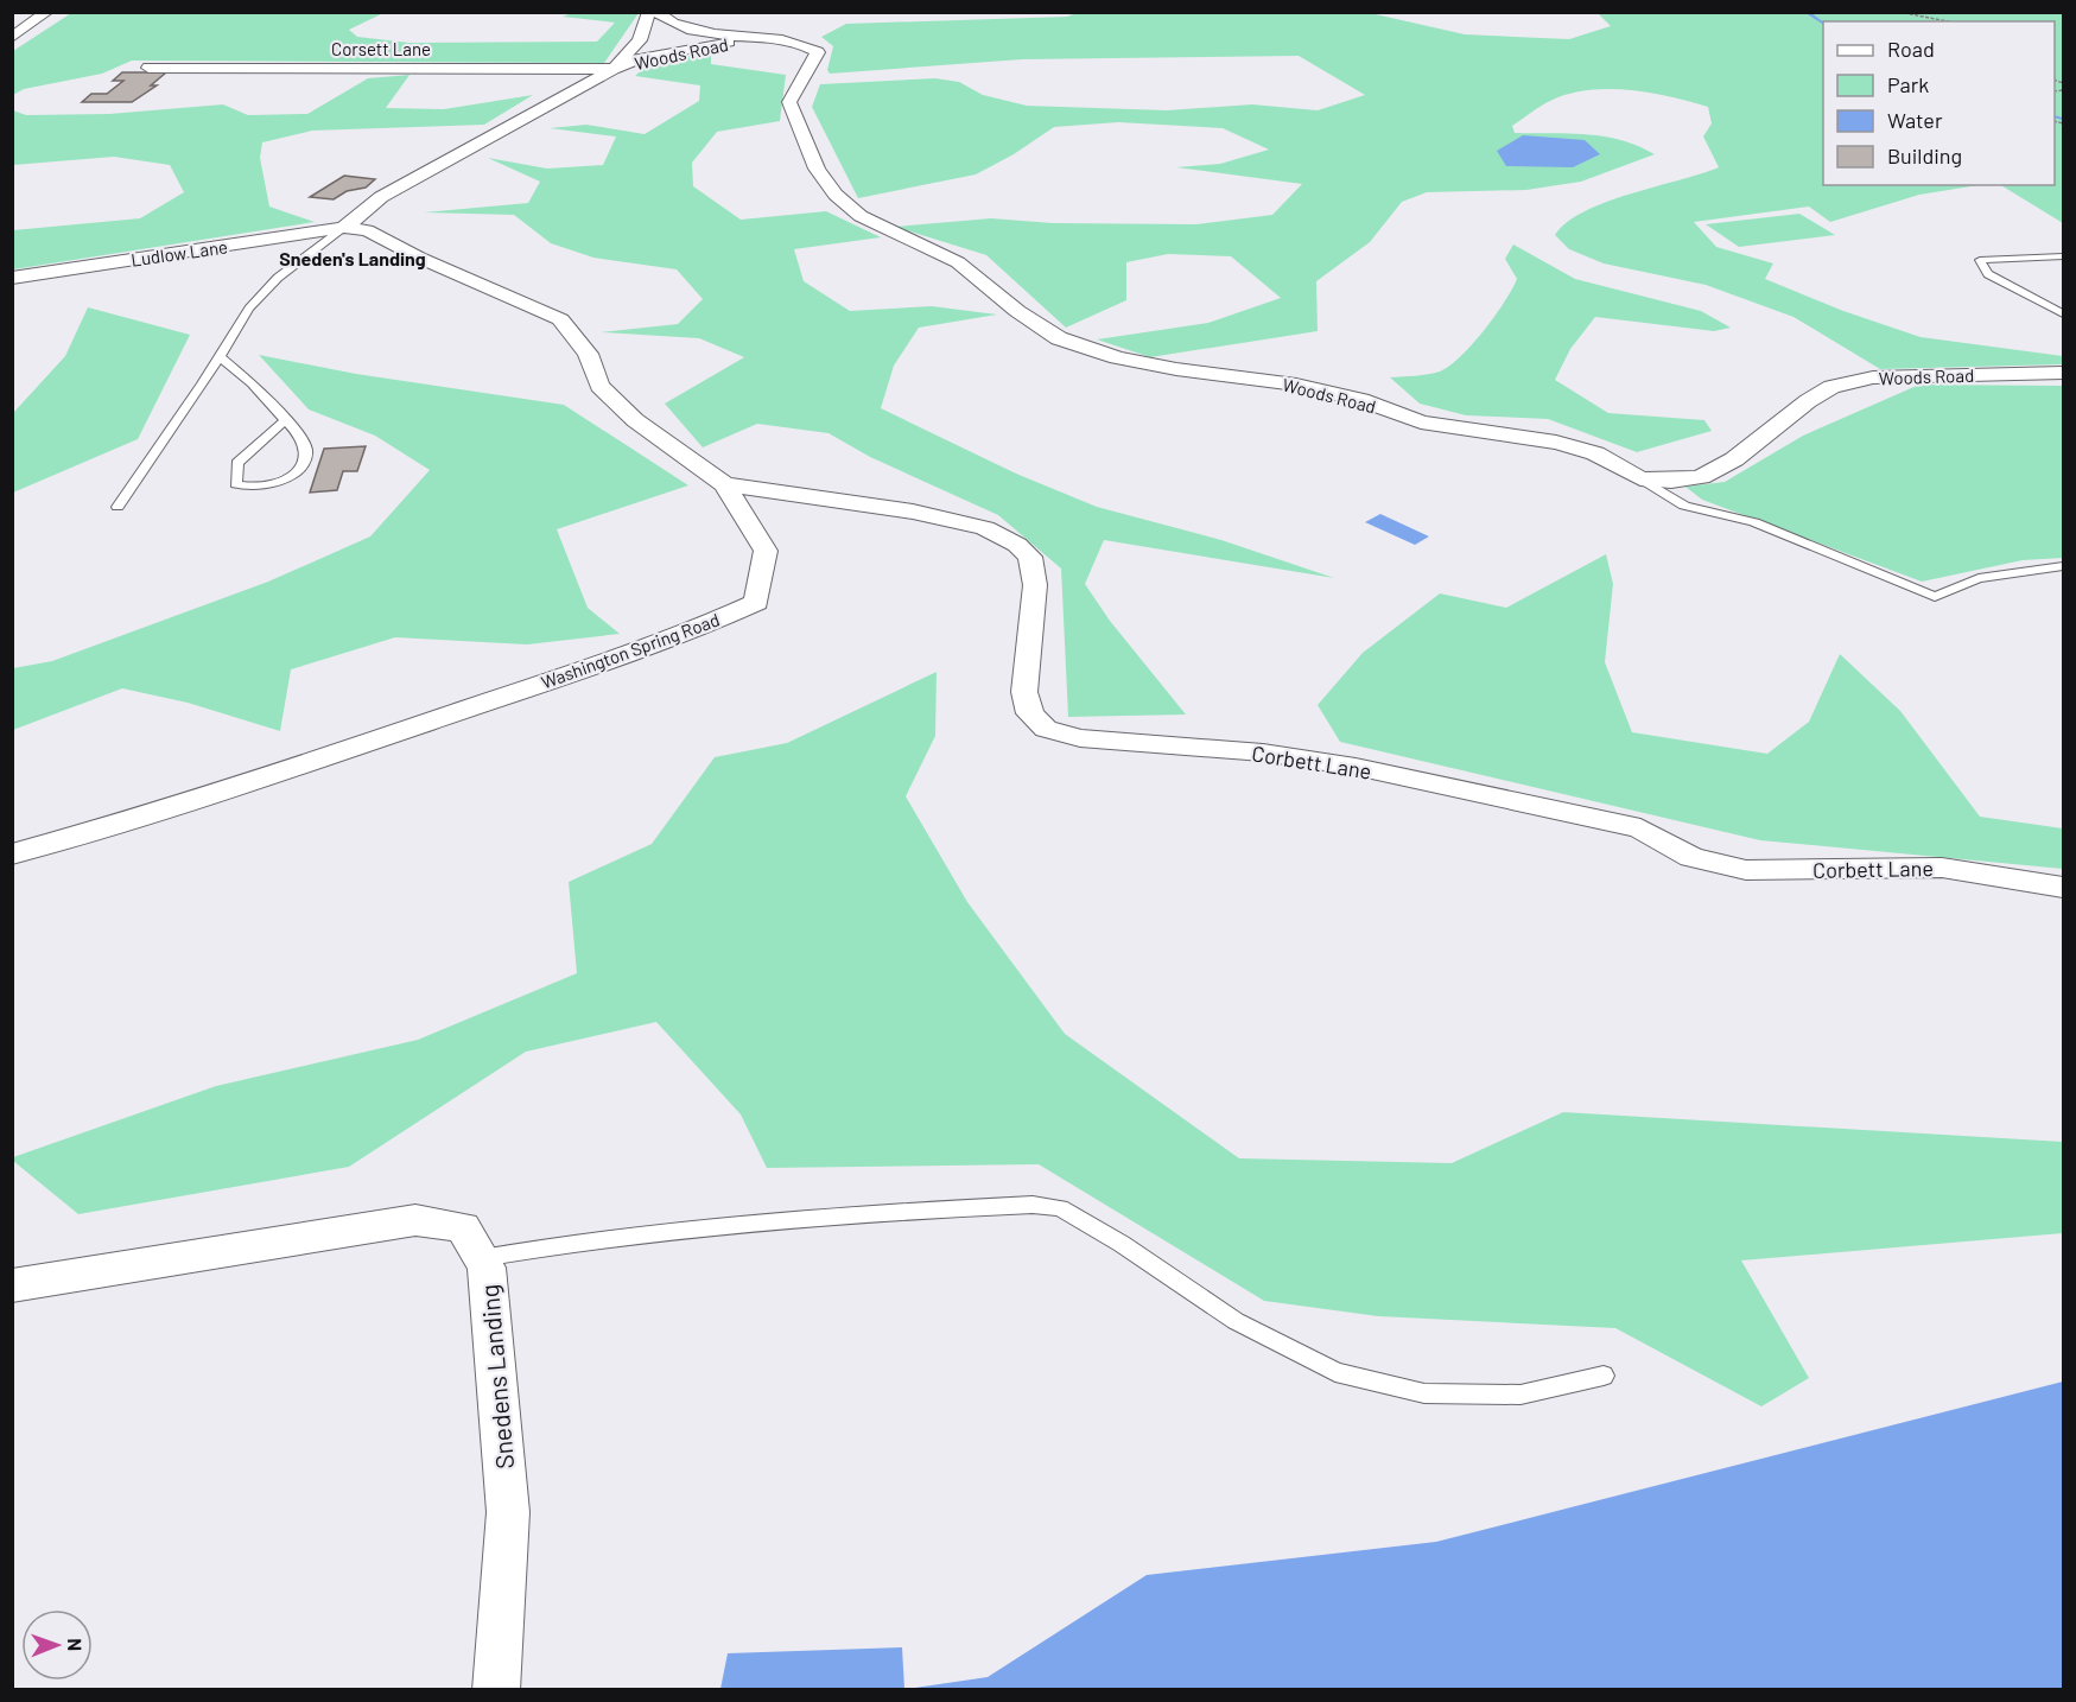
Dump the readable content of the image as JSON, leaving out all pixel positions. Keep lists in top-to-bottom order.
{
  "streets": {
    "street": [
      "Corsett Lane",
      "Woods Road",
      "Ludlow Lane",
      "Washington Spring Road",
      "Corbett Lane",
      "Snedens Landing"
    ]
  },
  "crossings": [
    ["Corsett Lane", "Woods Road"],
    ["Ludlow Lane", "Washington Spring Road"],
    ["Washington Spring Road", "Corbett Lane"]
  ],
  "districts": ["Sneden's Landing"],
  "legend": [
    "Road",
    "Park",
    "Water",
    "Building"
  ],
  "north": "right"
}
